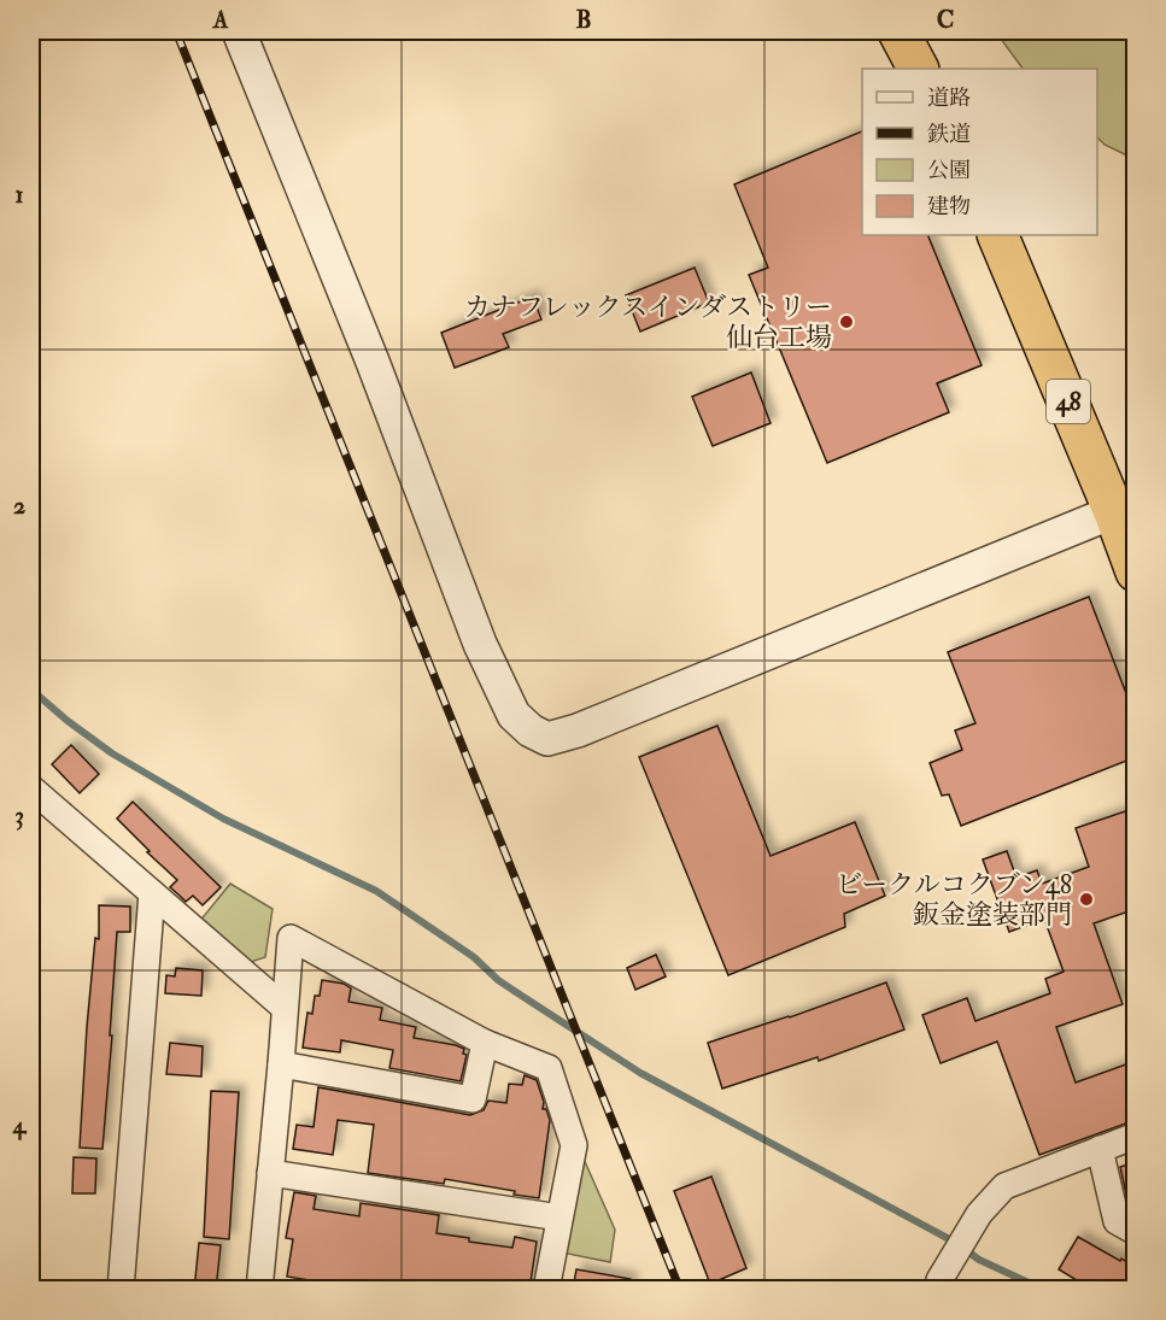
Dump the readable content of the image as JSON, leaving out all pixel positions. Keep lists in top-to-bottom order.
{
  "streets": {
    "highway": ["48"]
  },
  "places": ["カナフレックスインダストリー 仙台工場", "ビークルコクブン48 鈑金塗装部門"],
  "legend": [
    "道路",
    "鉄道",
    "公園",
    "建物"
  ],
  "grid": {
    "columns": ["A", "B", "C"],
    "rows": [
      "1",
      "2",
      "3",
      "4"
    ]
  }
}
